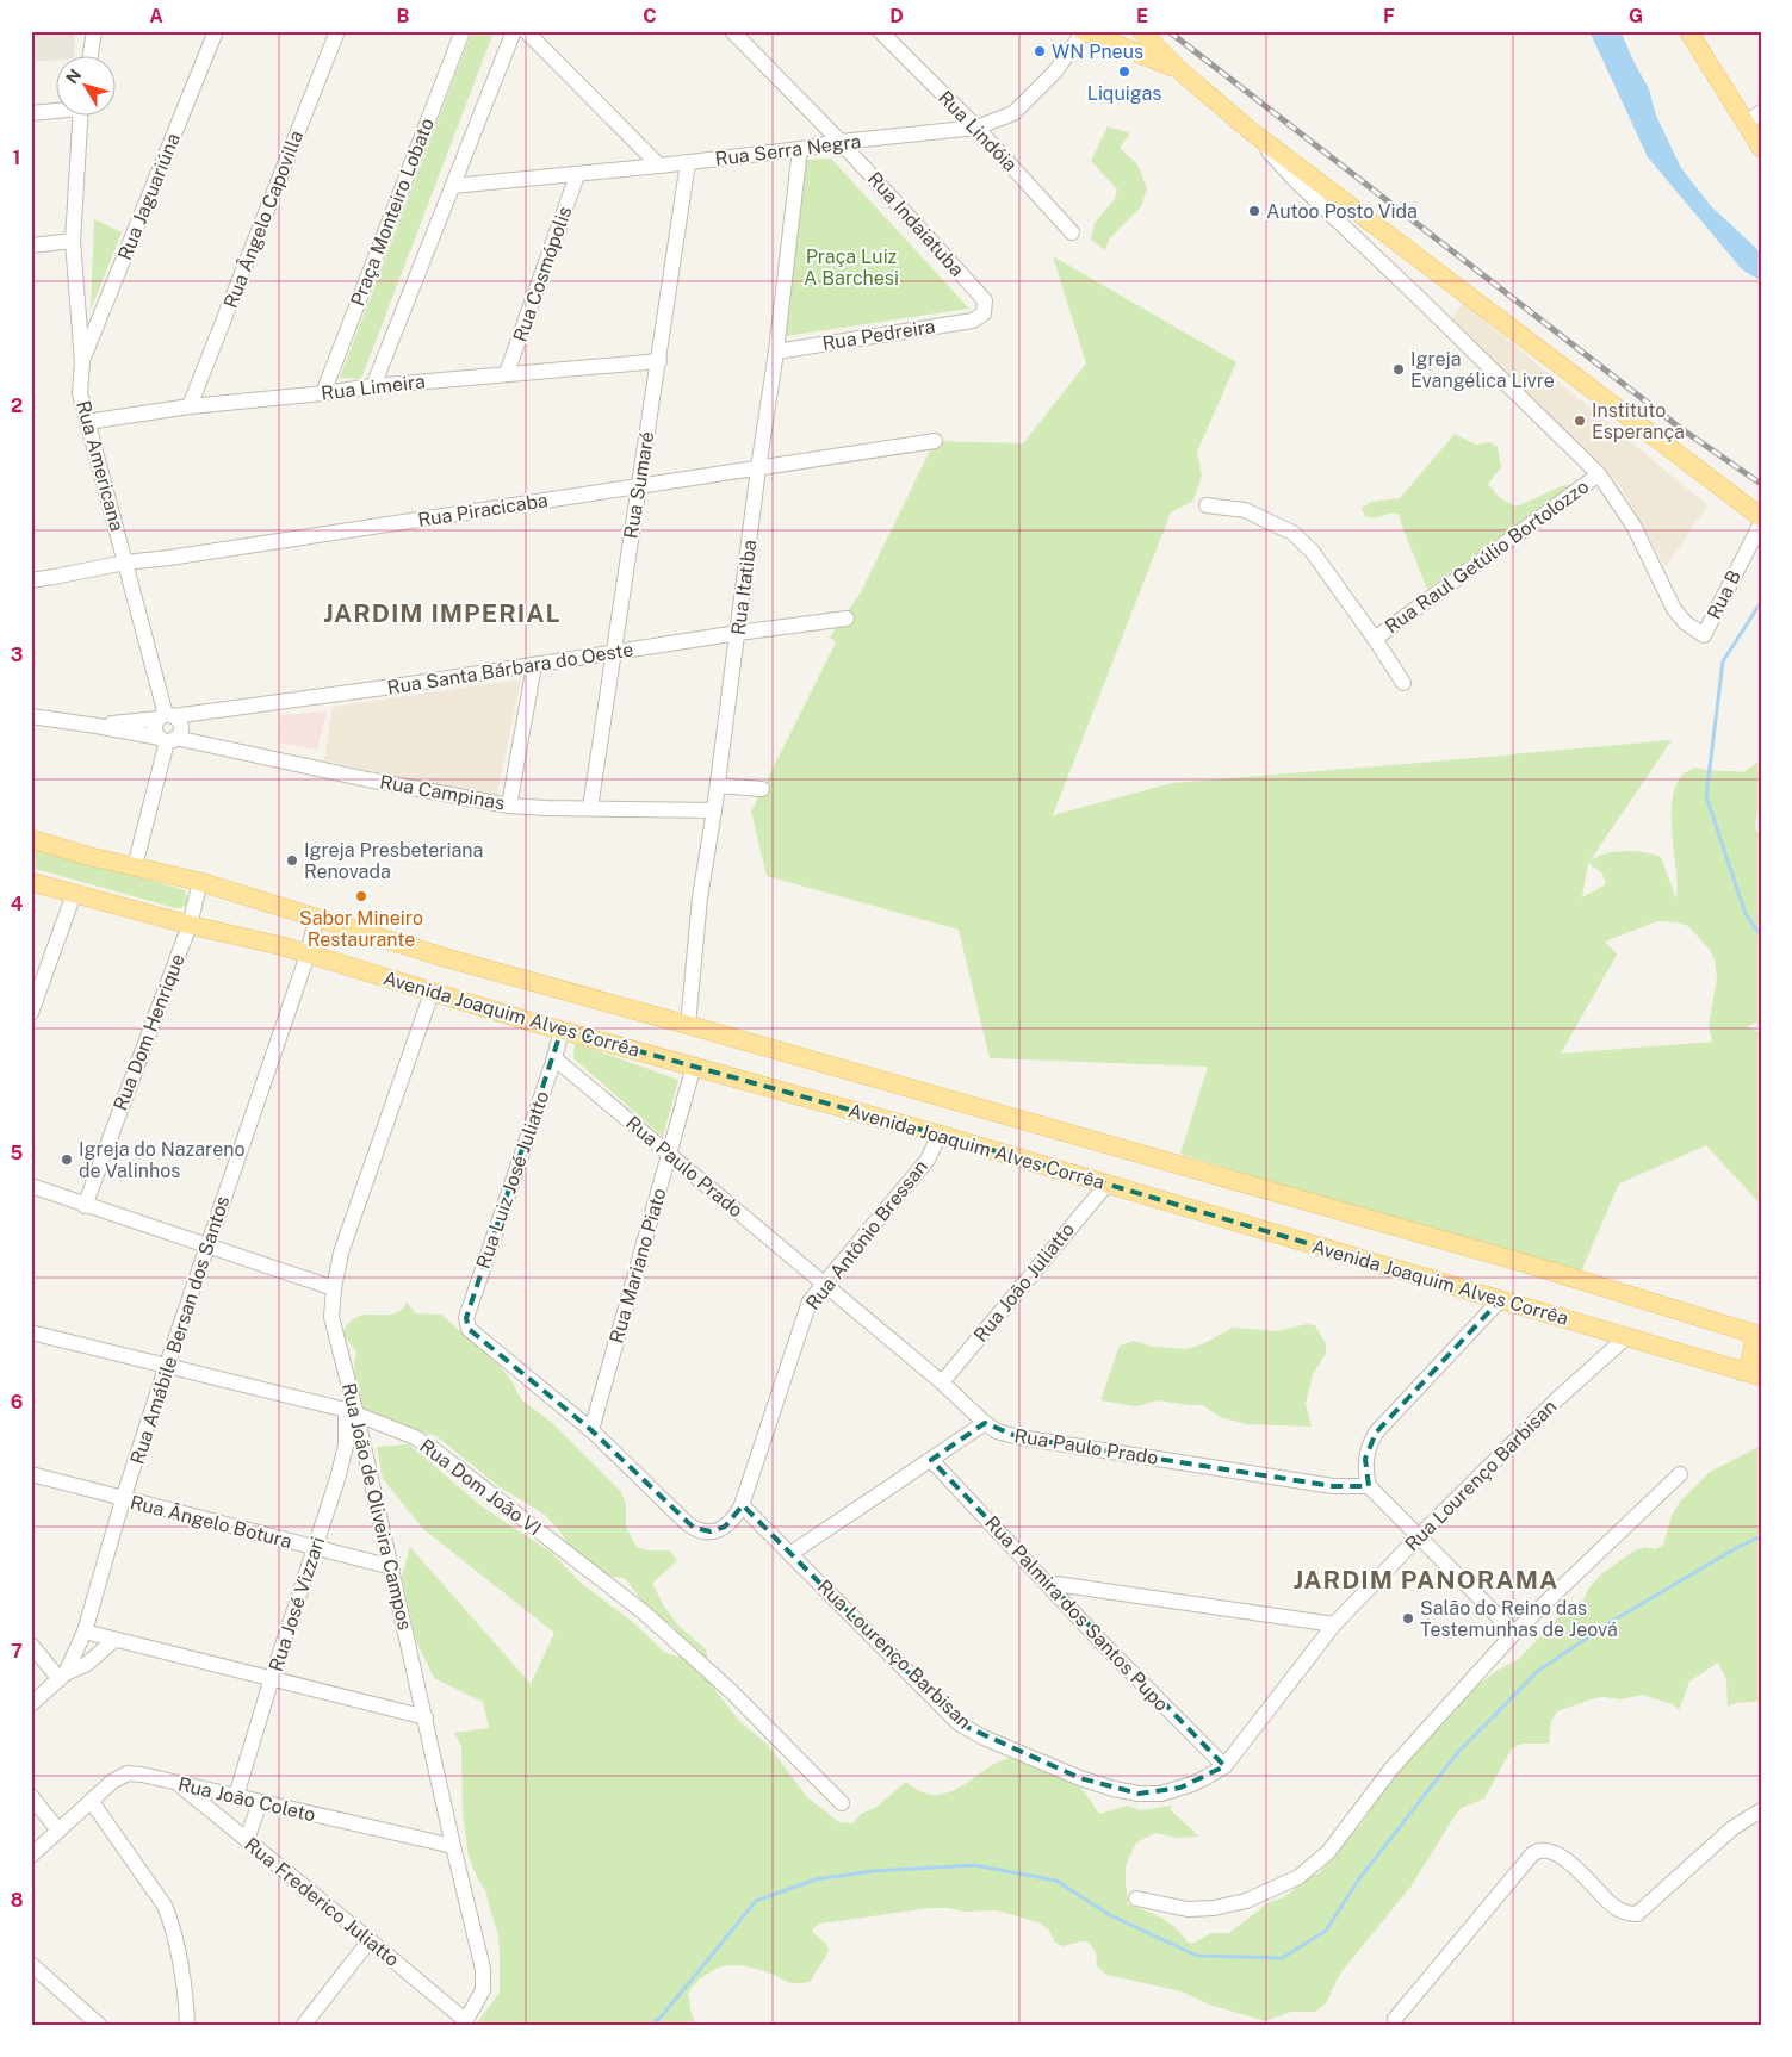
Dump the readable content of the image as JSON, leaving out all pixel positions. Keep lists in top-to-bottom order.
{
  "streets": {
    "main road": ["Avenida Joaquim Alves Corrêa"],
    "street": [
      "Rua Lindóia",
      "Rua Serra Negra",
      "Rua Jaguariúna",
      "Praça Monteiro Lobato",
      "Rua Ângelo Capovilla",
      "Rua Indaiatuba",
      "Rua Cosmópolis",
      "Rua Pedreira",
      "Rua Limeira",
      "Rua Americana",
      "Rua Sumaré",
      "Rua Piracicaba",
      "Rua Raul Getúlio Bortolozzo",
      "Rua Itatiba",
      "Rua B",
      "Rua Santa Bárbara do Oeste",
      "Rua Campinas",
      "Rua Dom Henrique",
      "Rua Paulo Prado",
      "Rua Luiz José Juliatto",
      "Rua Antônio Bressan",
      "Rua Mariano Piato",
      "Rua João Juliatto",
      "Rua Amábile Bersan dos Santos",
      "Rua Lourenço Barbisan",
      "Rua Dom João VI",
      "Rua João de Oliveira Campos",
      "Rua Ângelo Botura",
      "Rua José Vizzari",
      "Rua Palmira dos Santos Pupo",
      "Rua João Coleto",
      "Rua Frederico Juliatto"
    ]
  },
  "crossings": [
    ["Rua Lindóia", "Rua Serra Negra"],
    ["Rua Serra Negra", "Rua Indaiatuba"],
    ["Rua Serra Negra", "Rua Cosmópolis"],
    ["Rua Serra Negra", "Rua Sumaré"],
    ["Rua Serra Negra", "Rua Itatiba"],
    ["Rua Jaguariúna", "Rua Americana"],
    ["Praça Monteiro Lobato", "Rua Limeira"],
    ["Rua Ângelo Capovilla", "Rua Limeira"],
    ["Rua Indaiatuba", "Rua Pedreira"],
    ["Rua Cosmópolis", "Rua Limeira"],
    ["Rua Pedreira", "Rua Itatiba"],
    ["Rua Limeira", "Rua Americana"],
    ["Rua Limeira", "Rua Sumaré"],
    ["Rua Americana", "Rua Piracicaba"],
    ["Rua Americana", "Rua Santa Bárbara do Oeste"],
    ["Rua Americana", "Rua Campinas"],
    ["Rua Sumaré", "Rua Piracicaba"],
    ["Rua Sumaré", "Rua Santa Bárbara do Oeste"],
    ["Rua Sumaré", "Rua Campinas"],
    ["Rua Piracicaba", "Rua Itatiba"],
    ["Rua Raul Getúlio Bortolozzo", "Rua B"],
    ["Rua Itatiba", "Rua Santa Bárbara do Oeste"],
    ["Rua Itatiba", "Rua Campinas"],
    ["Rua Itatiba", "Avenida Joaquim Alves Corrêa"],
    ["Rua Santa Bárbara do Oeste", "Rua Campinas"],
    ["Avenida Joaquim Alves Corrêa", "Rua Dom Henrique"],
    ["Avenida Joaquim Alves Corrêa", "Rua Luiz José Juliatto"],
    ["Avenida Joaquim Alves Corrêa", "Rua Antônio Bressan"],
    ["Avenida Joaquim Alves Corrêa", "Rua Mariano Piato"],
    ["Avenida Joaquim Alves Corrêa", "Rua João Juliatto"],
    ["Avenida Joaquim Alves Corrêa", "Rua Amábile Bersan dos Santos"],
    ["Avenida Joaquim Alves Corrêa", "Rua Lourenço Barbisan"],
    ["Avenida Joaquim Alves Corrêa", "Rua João de Oliveira Campos"],
    ["Rua Paulo Prado", "Rua Luiz José Juliatto"],
    ["Rua Paulo Prado", "Rua Antônio Bressan"],
    ["Rua Paulo Prado", "Rua Mariano Piato"],
    ["Rua Paulo Prado", "Rua João Juliatto"],
    ["Rua Luiz José Juliatto", "Rua Mariano Piato"],
    ["Rua Antônio Bressan", "Rua Lourenço Barbisan"],
    ["Rua Amábile Bersan dos Santos", "Rua Dom João VI"],
    ["Rua Amábile Bersan dos Santos", "Rua Ângelo Botura"],
    ["Rua Lourenço Barbisan", "Rua Palmira dos Santos Pupo"],
    ["Rua Dom João VI", "Rua João de Oliveira Campos"],
    ["Rua Dom João VI", "Rua José Vizzari"],
    ["Rua João de Oliveira Campos", "Rua Ângelo Botura"],
    ["Rua João de Oliveira Campos", "Rua José Vizzari"],
    ["Rua João de Oliveira Campos", "Rua João Coleto"],
    ["Rua João de Oliveira Campos", "Rua Frederico Juliatto"],
    ["Rua Ângelo Botura", "Rua José Vizzari"],
    ["Rua José Vizzari", "Rua João Coleto"],
    ["Rua João Coleto", "Rua Frederico Juliatto"]
  ],
  "districts": ["JARDIM IMPERIAL", "JARDIM PANORAMA"],
  "parks": ["Praça Luiz A Barchesi"],
  "places": [
    "WN Pneus",
    "Liquigas",
    "Autoo Posto Vida",
    "Igreja Evangélica Livre",
    "Instituto Esperança",
    "Igreja Presbeteriana Renovada",
    "Sabor Mineiro Restaurante",
    "Igreja do Nazareno de Valinhos",
    "Salão do Reino das Testemunhas de Jeová"
  ],
  "north": "top left",
  "grid": {
    "columns": [
      "A",
      "B",
      "C",
      "D",
      "E",
      "F",
      "G"
    ],
    "rows": [
      "1",
      "2",
      "3",
      "4",
      "5",
      "6",
      "7",
      "8"
    ]
  }
}
